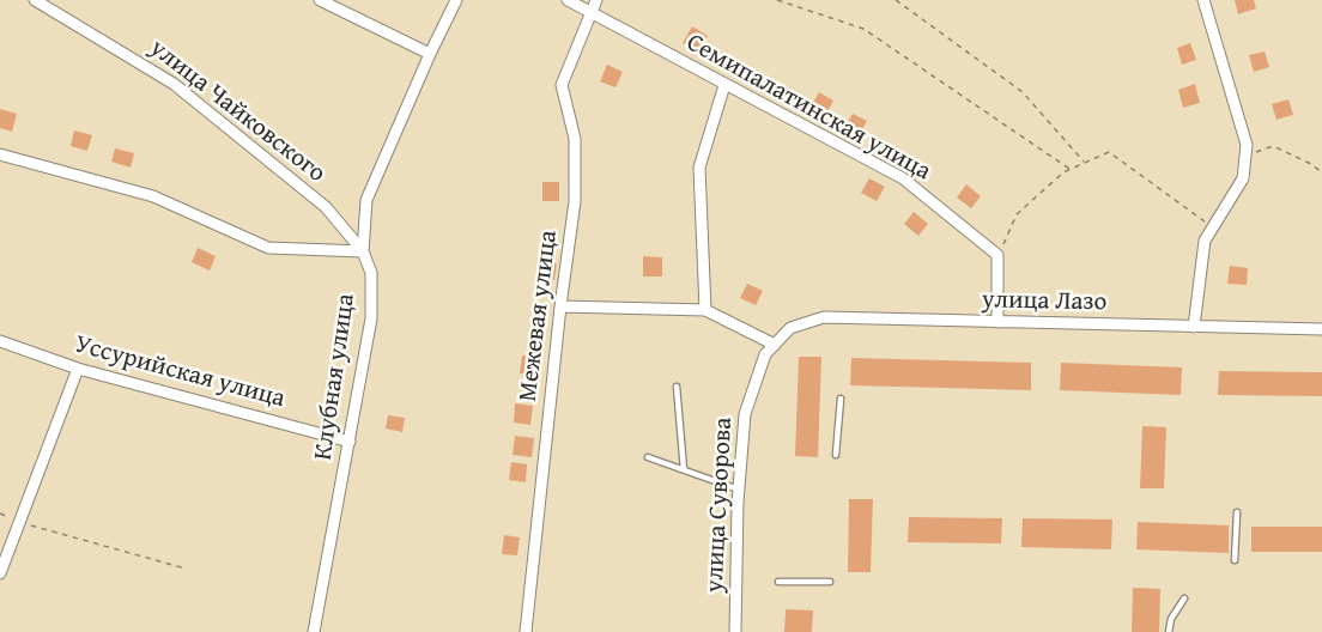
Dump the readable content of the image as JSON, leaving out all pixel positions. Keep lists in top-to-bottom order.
{
  "streets": {
    "street": [
      "Семипалатинская улица",
      "улица Чайковского",
      "улица Лазо",
      "Межевая улица",
      "Уссурийская улица",
      "Клубная улица",
      "улица Суворова"
    ]
  },
  "crossings": [
    ["Семипалатинская улица", "Межевая улица"],
    ["улица Чайковского", "Клубная улица"],
    ["улица Лазо", "улица Суворова"],
    ["Уссурийская улица", "Клубная улица"]
  ]
}
